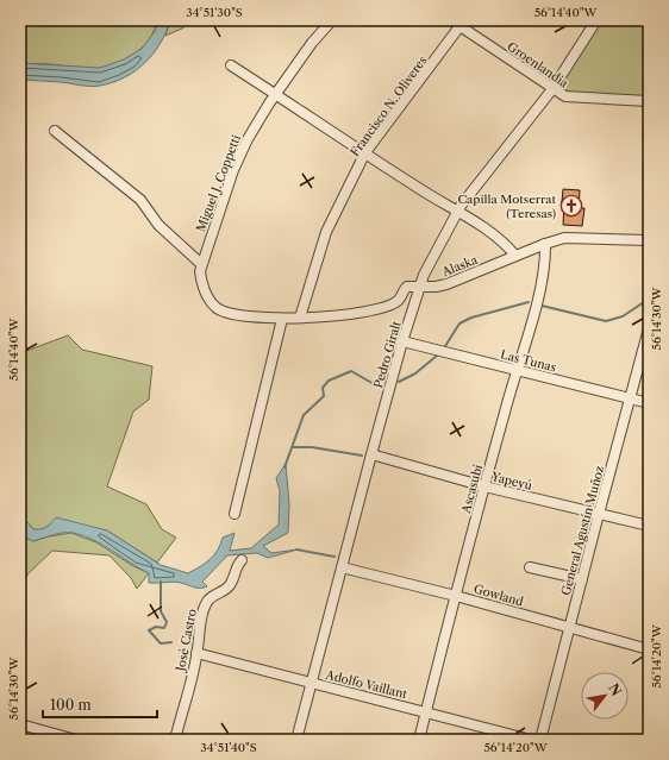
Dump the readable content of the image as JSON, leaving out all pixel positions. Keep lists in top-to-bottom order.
{
  "streets": {
    "street": [
      "Groenlandia",
      "Francisco N. Oliveres",
      "Miguel J. Coppetti",
      "Alaska",
      "Pedro Giralt",
      "Las Tunas",
      "Yapeyú",
      "Ascasubí",
      "General Agustín Muñoz",
      "Gowland",
      "José Castro",
      "Adolfo Vaillant"
    ]
  },
  "crossings": [
    ["Groenlandia", "Francisco N. Oliveres"],
    ["Groenlandia", "Pedro Giralt"],
    ["Alaska", "Pedro Giralt"],
    ["Alaska", "Ascasubí"],
    ["Pedro Giralt", "Las Tunas"],
    ["Pedro Giralt", "Yapeyú"],
    ["Pedro Giralt", "Gowland"],
    ["Pedro Giralt", "Adolfo Vaillant"],
    ["Las Tunas", "Ascasubí"],
    ["Las Tunas", "General Agustín Muñoz"],
    ["Yapeyú", "Ascasubí"],
    ["Yapeyú", "General Agustín Muñoz"],
    ["Ascasubí", "Gowland"],
    ["Ascasubí", "Adolfo Vaillant"],
    ["General Agustín Muñoz", "Gowland"],
    ["José Castro", "Adolfo Vaillant"]
  ],
  "places": {
    "church": ["Capilla Motserrat (Teresas)"]
  },
  "scale_bar": "100 m",
  "north": "top right",
  "coordinates": [
    "34°51'30\"S",
    "56°14'40\"W",
    "56°14'30\"W",
    "56°14'20\"W",
    "34°51'40\"S"
  ]
}
